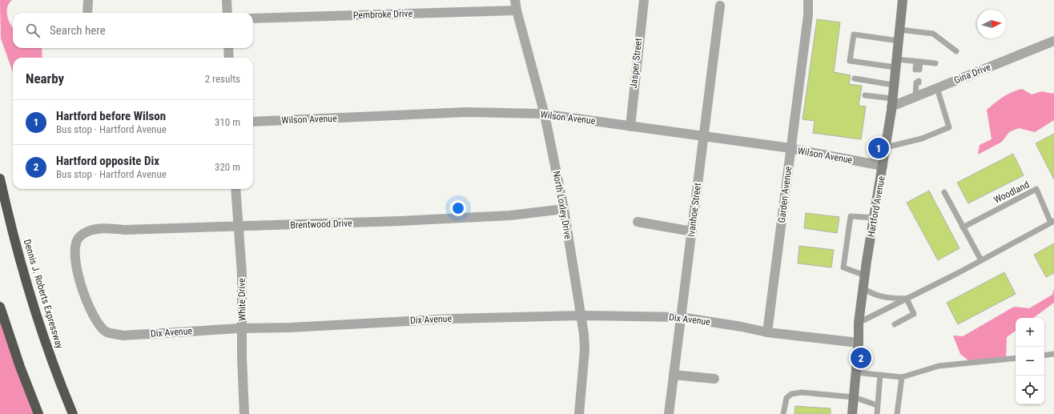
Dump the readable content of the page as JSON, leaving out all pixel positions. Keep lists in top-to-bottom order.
{
  "streets": {
    "highway": ["Dennis J. Roberts Expressway"],
    "main road": ["Hartford Avenue"],
    "street": [
      "Pembroke Drive",
      "Jasper Street",
      "Gina Drive",
      "Wilson Avenue",
      "Garden Avenue",
      "North Loxley Drive",
      "Ivanhoe Street",
      "Brentwood Drive",
      "White Drive",
      "Dix Avenue"
    ],
    "lane": ["Woodland"]
  },
  "crossings": [
    ["Pembroke Drive", "North Loxley Drive"],
    ["Jasper Street", "Wilson Avenue"],
    ["Gina Drive", "Hartford Avenue"],
    ["Wilson Avenue", "Garden Avenue"],
    ["Wilson Avenue", "North Loxley Drive"],
    ["Wilson Avenue", "Hartford Avenue"],
    ["Wilson Avenue", "Ivanhoe Street"],
    ["Woodland", "Hartford Avenue"],
    ["Garden Avenue", "Dix Avenue"],
    ["North Loxley Drive", "Brentwood Drive"],
    ["North Loxley Drive", "Dix Avenue"],
    ["Hartford Avenue", "Dix Avenue"],
    ["Ivanhoe Street", "Dix Avenue"],
    ["Brentwood Drive", "White Drive"],
    ["Brentwood Drive", "Dix Avenue"],
    ["White Drive", "Dix Avenue"]
  ],
  "north": "right",
  "page": {
    "search": "Search here",
    "heading": ["Nearby", "2 results"],
    "list": [
      {
        "mark": "1",
        "name": "Hartford before Wilson",
        "note": "Bus stop · Hartford Avenue",
        "value": "310 m"
      },
      {
        "mark": "2",
        "name": "Hartford opposite Dix",
        "note": "Bus stop · Hartford Avenue",
        "value": "320 m"
      }
    ],
    "pins": ["1", "2"],
    "map_buttons": ["+", "−"]
  }
}
